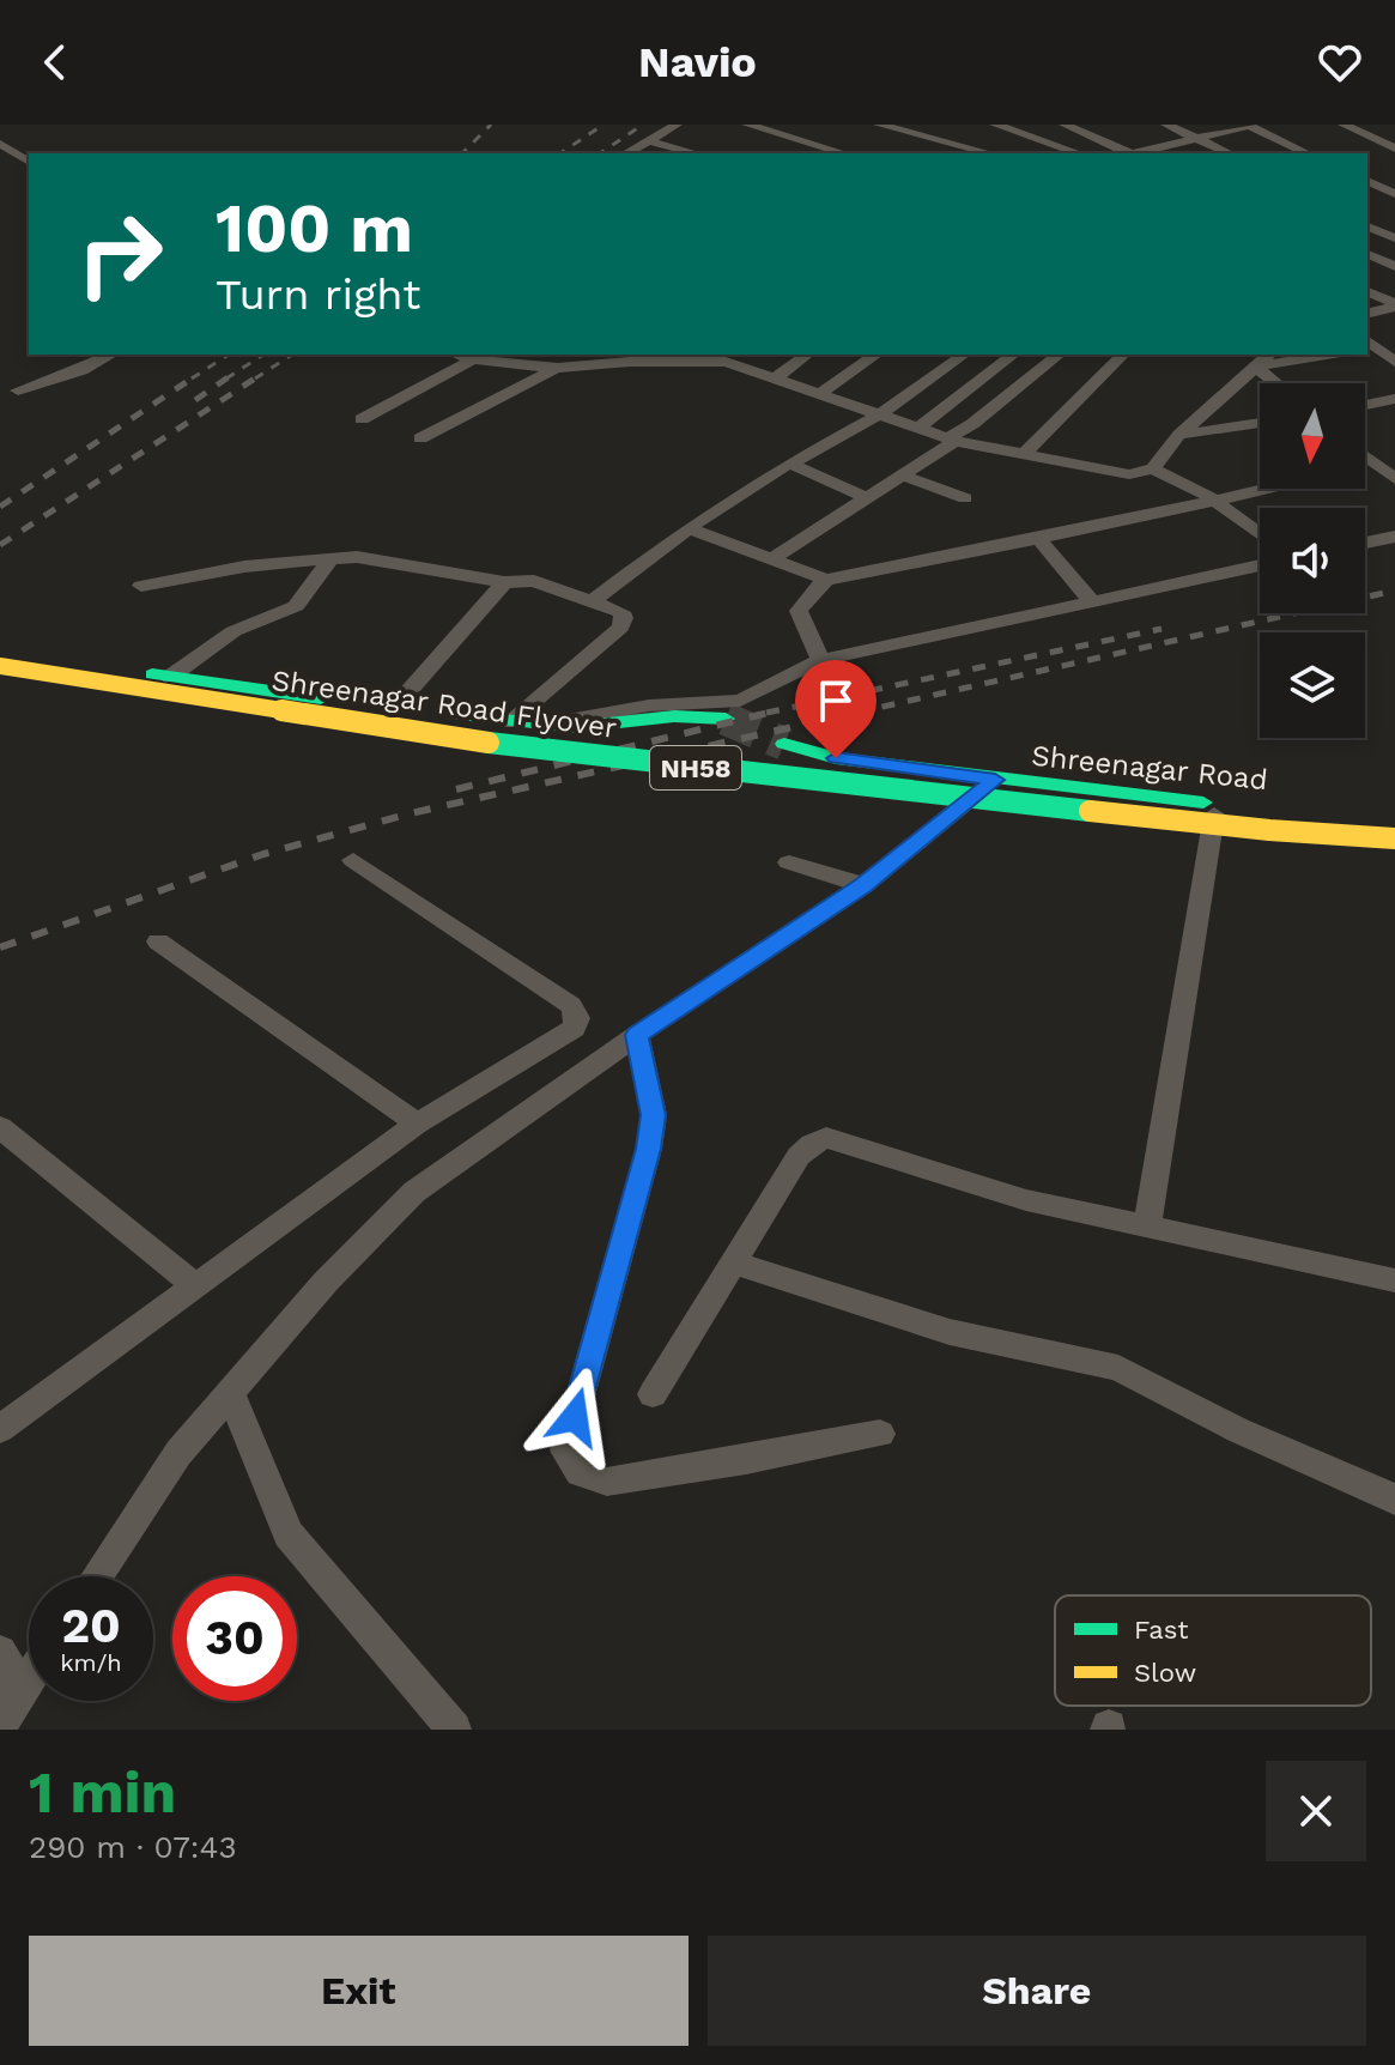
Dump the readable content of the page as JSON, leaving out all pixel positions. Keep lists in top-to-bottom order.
{
  "streets": {
    "main road": ["Shreenagar Road Flyover", "NH58", "Shreenagar Road"]
  },
  "legend": ["Fast", "Slow"],
  "north": "bottom",
  "page": {
    "header": "Navio",
    "turn": ["100 m", "Turn right"],
    "speed": "20 km/h",
    "limit": "30",
    "heading": ["1 min", "290 m · 07:43"],
    "buttons": ["Exit", "Share"]
  }
}
